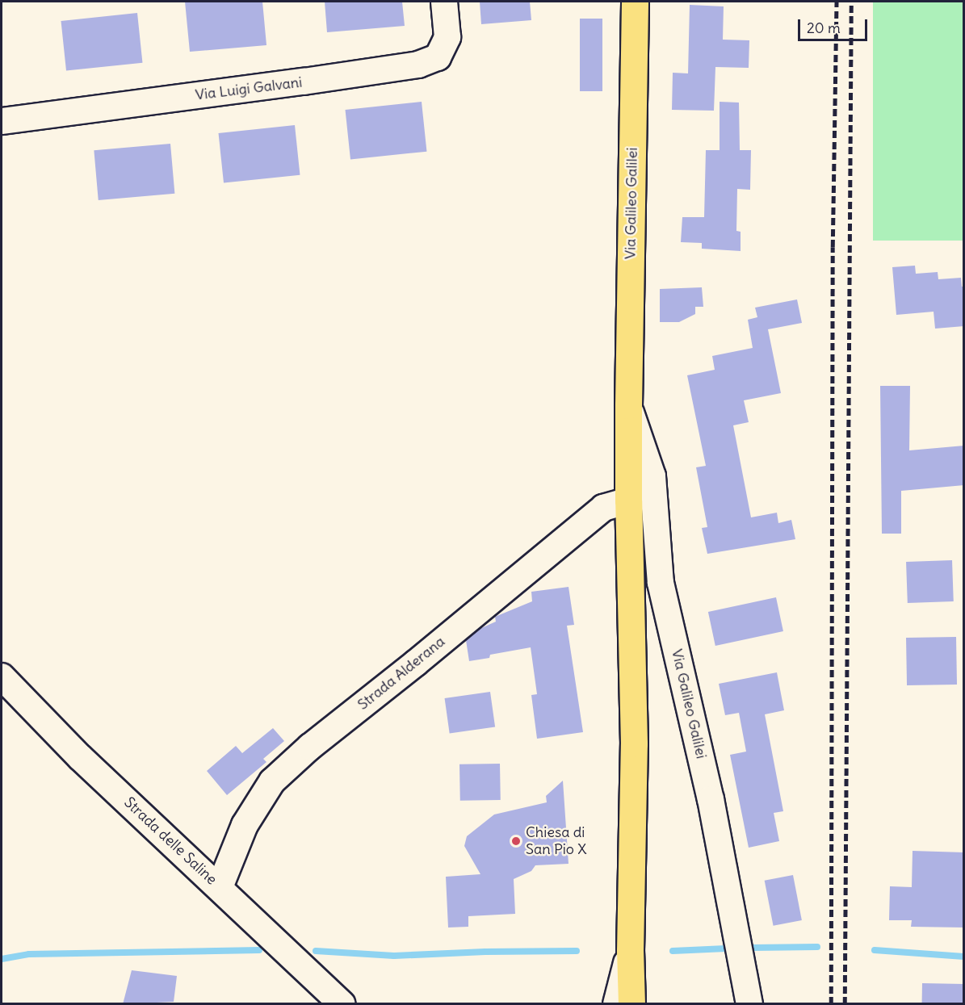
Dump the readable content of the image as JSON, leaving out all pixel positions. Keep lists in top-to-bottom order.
{
  "streets": {
    "main road": ["Via Galileo Galilei"],
    "street": ["Via Luigi Galvani", "Strada Alderana", "Strada delle Saline"]
  },
  "crossings": [
    ["Via Galileo Galilei", "Strada Alderana"],
    ["Strada Alderana", "Strada delle Saline"]
  ],
  "places": ["Chiesa di San Pio X"],
  "scale_bar": "20 m"
}
